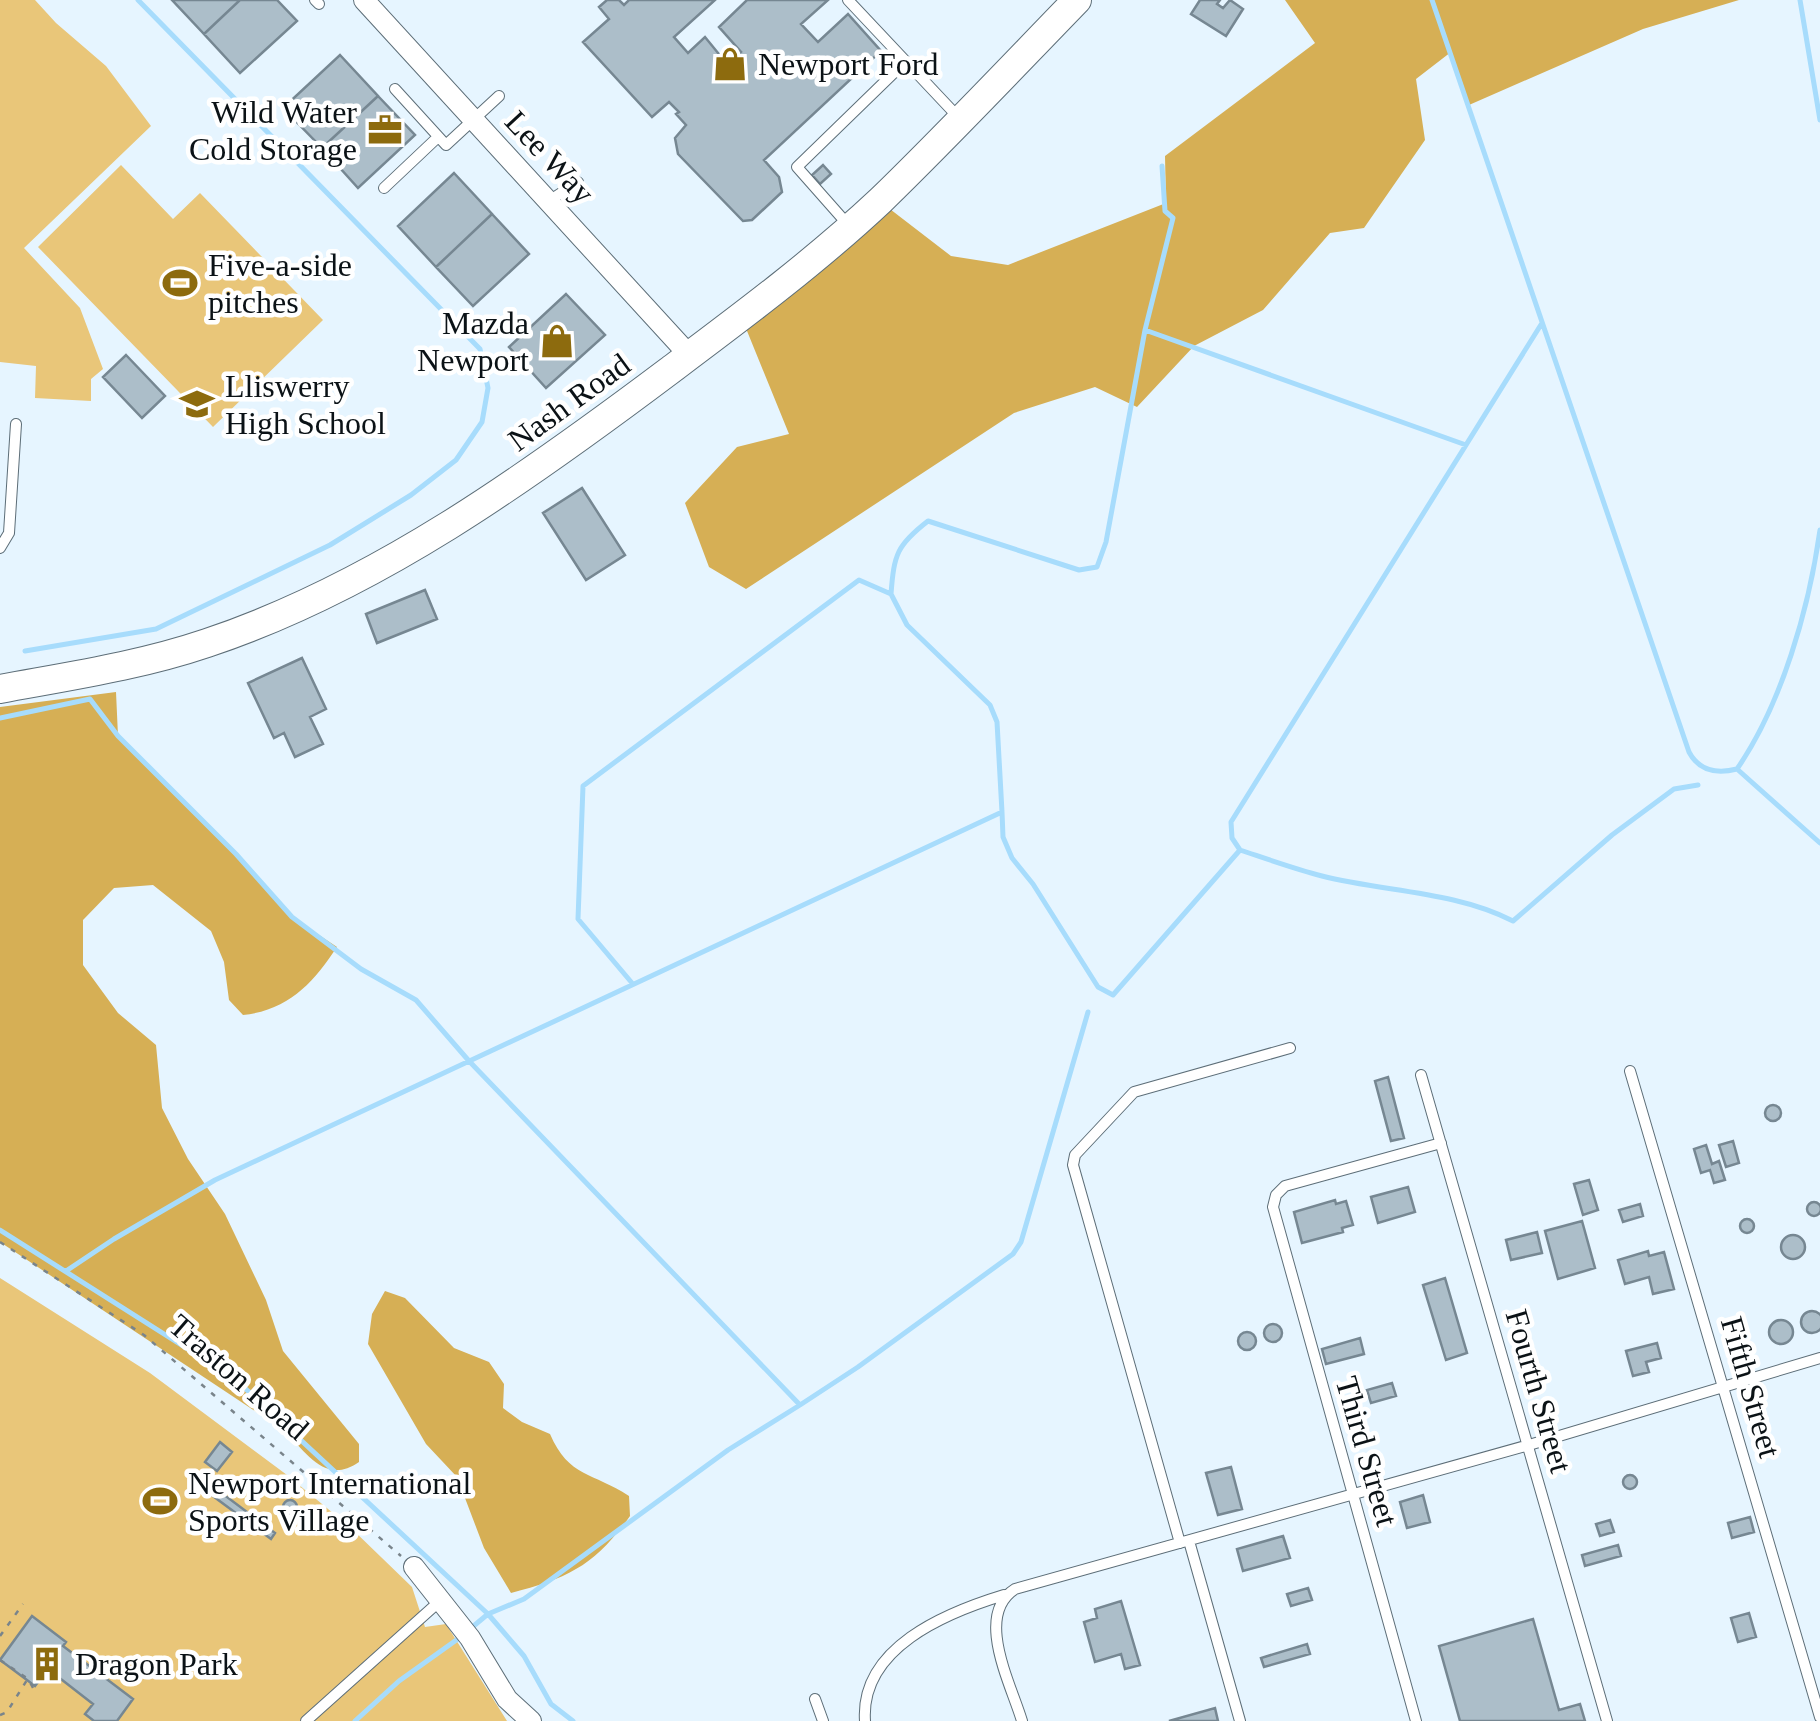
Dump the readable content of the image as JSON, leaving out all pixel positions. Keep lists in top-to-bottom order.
{
  "streets": {
    "street": ["Lee Way", "Nash Road"],
    "lane": ["Fifth Street", "Fourth Street", "Third Street"],
    "path": ["Traston Road"]
  },
  "crossings": [
    ["Lee Way", "Nash Road"],
    ["Fourth Street", "Third Street"]
  ],
  "places": {
    "shop": ["Newport Ford", "Mazda Newport"],
    "office": ["Wild Water Cold Storage"],
    "sports": ["Five-a-side pitches", "Newport International Sports Village"],
    "school or university": ["Lliswerry High School"],
    "building": ["Dragon Park"]
  }
}
